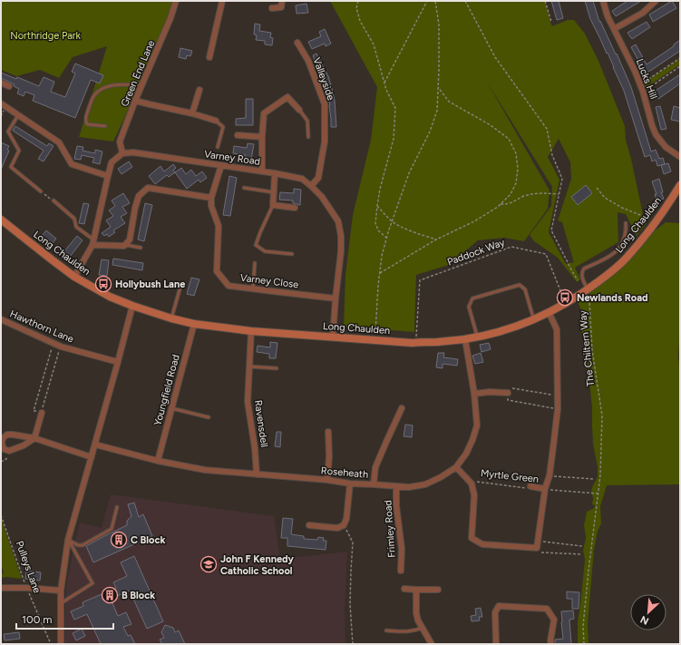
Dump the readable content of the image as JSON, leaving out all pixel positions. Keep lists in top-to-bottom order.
{
  "streets": {
    "street": [
      "Green End Lane",
      "Valleyside",
      "Lucks Hill",
      "Varney Road",
      "Long Chaulden",
      "Varney Close",
      "Hawthorn Lane",
      "Youngfield Road",
      "Ravensdell",
      "Roseheath",
      "Myrtle Green",
      "Frimley Road"
    ],
    "path": ["Paddock Way", "The Chiltern Way", "Pulleys Lane"]
  },
  "crossings": [
    ["Green End Lane", "Varney Road"],
    ["Valleyside", "Varney Road"],
    ["Varney Road", "Long Chaulden"],
    ["Varney Road", "Varney Close"],
    ["Long Chaulden", "Paddock Way"],
    ["Long Chaulden", "The Chiltern Way"],
    ["Long Chaulden", "Youngfield Road"],
    ["Long Chaulden", "Ravensdell"],
    ["Long Chaulden", "Roseheath"],
    ["Youngfield Road", "Roseheath"],
    ["Ravensdell", "Roseheath"],
    ["Roseheath", "Frimley Road"]
  ],
  "parks": ["Northridge Park"],
  "places": {
    "bus stop": ["Hollybush Lane", "Newlands Road"],
    "building": ["C Block", "B Block"],
    "school or university": ["John F Kennedy Catholic School"]
  },
  "scale_bar": "100 m",
  "north": "bottom left"
}
